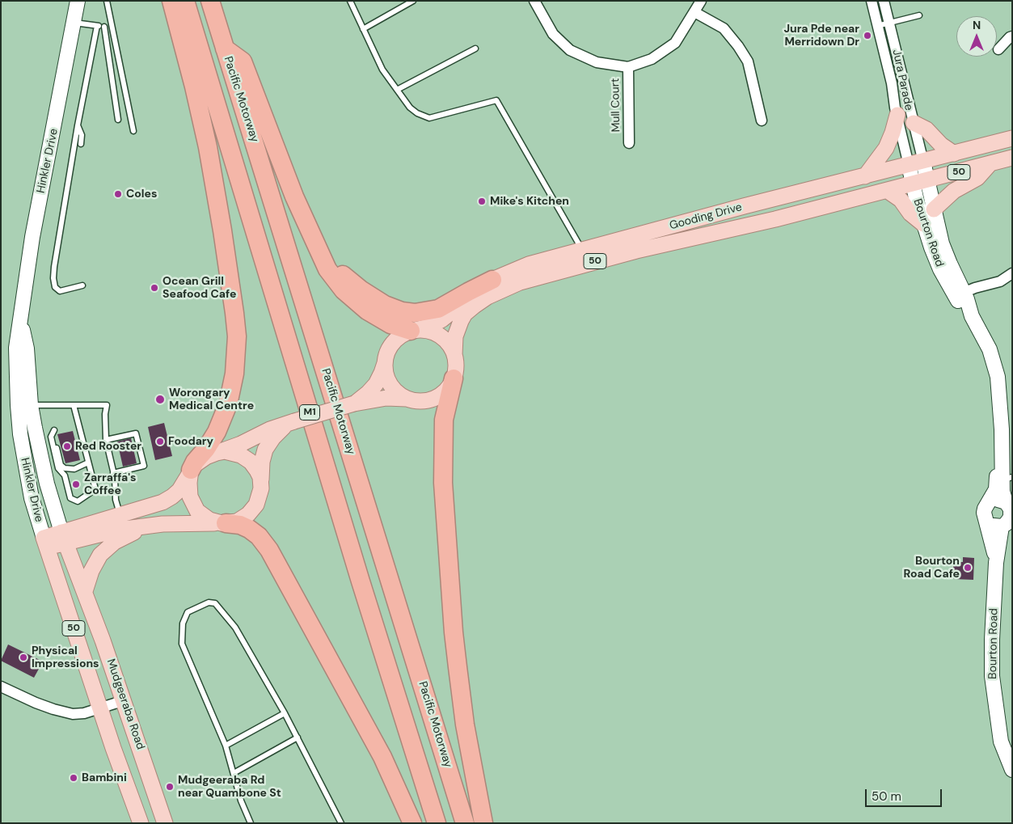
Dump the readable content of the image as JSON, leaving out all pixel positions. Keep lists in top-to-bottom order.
{
  "streets": {
    "highway": ["Pacific Motorway", "M1"],
    "main road": ["50", "Gooding Drive", "Mudgeeraba Road"],
    "street": [
      "Jura Parade",
      "Mull Court",
      "Hinkler Drive",
      "Bourton Road"
    ]
  },
  "crossings": [
    ["Jura Parade", "Gooding Drive"],
    ["Jura Parade", "Bourton Road"],
    ["Hinkler Drive", "50"],
    ["Hinkler Drive", "Mudgeeraba Road"],
    ["50", "Gooding Drive"],
    ["50", "Mudgeeraba Road"],
    ["Gooding Drive", "Bourton Road"]
  ],
  "places": [
    "Jura Pde near Merridown Dr",
    "Coles",
    "Mike's Kitchen",
    "Ocean Grill Seafood Cafe",
    "Worongary Medical Centre",
    "Foodary",
    "Red Rooster",
    "Zarraffa's Coffee",
    "Bourton Road Cafe",
    "Physical Impressions",
    "Bambini",
    "Mudgeeraba Rd near Quambone St"
  ],
  "scale_bar": "50 m",
  "north": "top"
}
